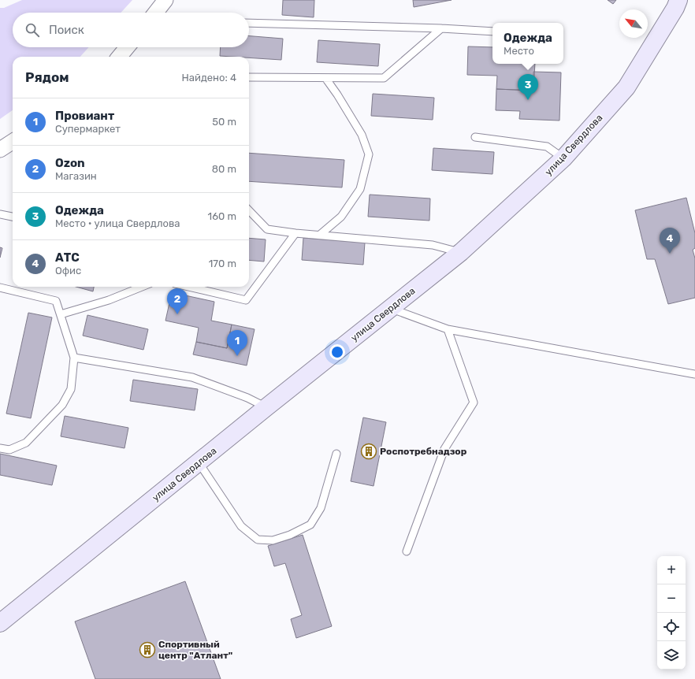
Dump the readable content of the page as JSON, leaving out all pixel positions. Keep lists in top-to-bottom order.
{
  "streets": {
    "main road": ["улица Свердлова"]
  },
  "places": {
    "building": ["Роспотребнадзор", "Спортивный центр \"Атлант\""]
  },
  "north": "top left",
  "page": {
    "search": "Поиск",
    "popup": ["Одежда", "Место"],
    "heading": ["Рядом", "Найдено: 4"],
    "pins": [
      "3",
      "4",
      "2",
      "1"
    ],
    "list": [
      {
        "mark": "1",
        "name": "Провиант",
        "note": "Супермаркет",
        "value": "50 m"
      },
      {
        "mark": "2",
        "name": "Ozon",
        "note": "Магазин",
        "value": "80 m"
      },
      {
        "mark": "3",
        "name": "Одежда",
        "note": "Место · улица Свердлова",
        "value": "160 m"
      },
      {
        "mark": "4",
        "name": "АТС",
        "note": "Офис",
        "value": "170 m"
      }
    ],
    "map_buttons": ["+", "−"]
  }
}
